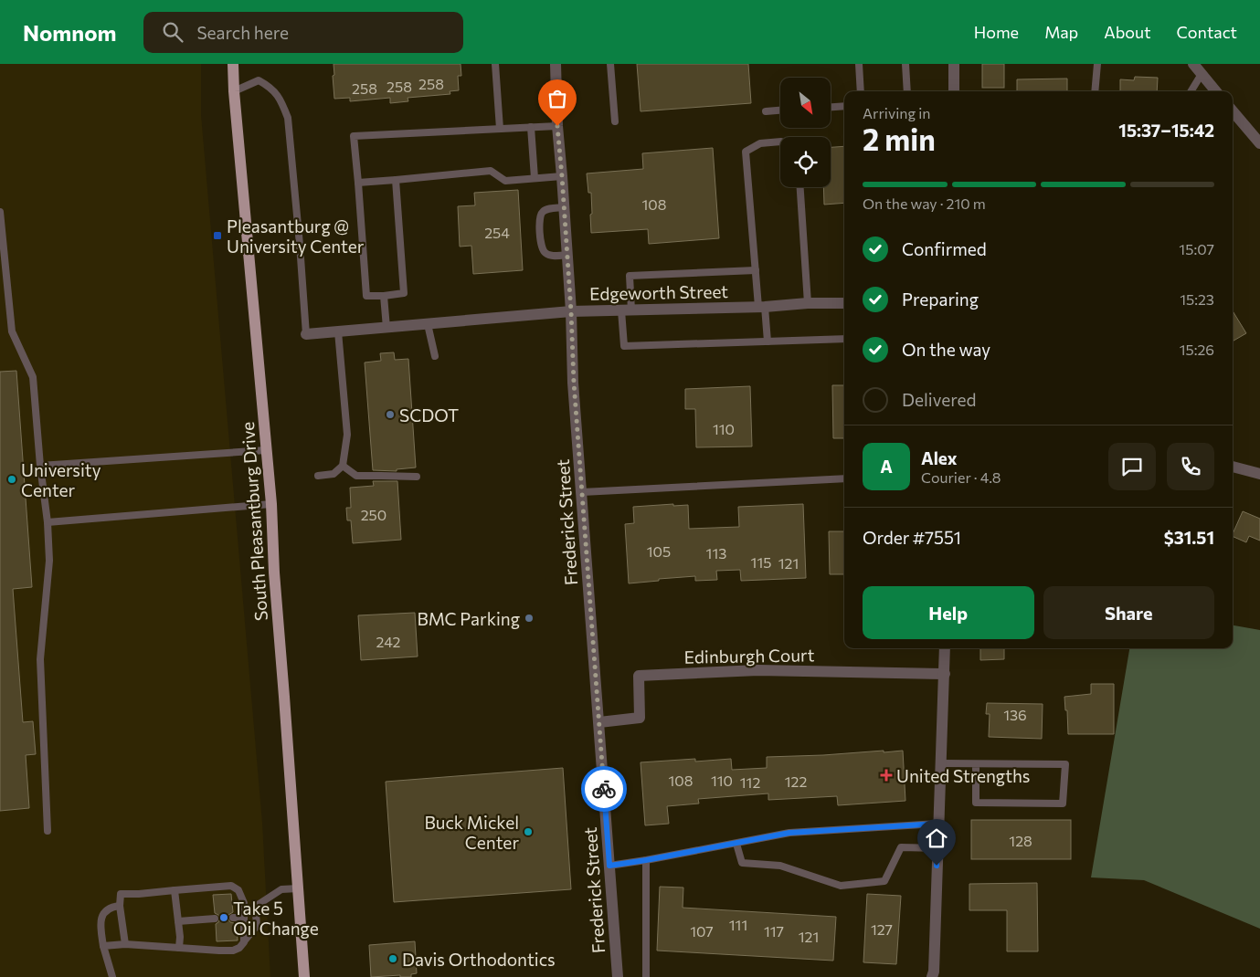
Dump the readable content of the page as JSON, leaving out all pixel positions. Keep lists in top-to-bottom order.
{
  "streets": {
    "main road": ["South Pleasantburg Drive"],
    "street": ["Edgeworth Street", "Frederick Street", "Edinburgh Court"]
  },
  "crossings": [
    ["Edgeworth Street", "Frederick Street"],
    ["Frederick Street", "Edinburgh Court"]
  ],
  "places": {
    "transit": ["Pleasantburg @ University Center"],
    "other": [
      "SCDOT",
      "University Center",
      "BMC Parking",
      "Buck Mickel Center",
      "Take 5 Oil Change",
      "Davis Orthodontics"
    ],
    "health": ["United Strengths"]
  },
  "house_numbers": [
    "258",
    "258",
    "258",
    "108",
    "254",
    "110",
    "250",
    "105",
    "113",
    "115",
    "121",
    "242",
    "136",
    "108",
    "110",
    "122",
    "112",
    "128",
    "111",
    "127",
    "107",
    "117",
    "121"
  ],
  "north": "bottom right",
  "page": {
    "header": "Nomnom",
    "search": "Search here",
    "nav": [
      "Home",
      "Map",
      "About",
      "Contact"
    ],
    "heading": ["2 min", "Arriving in", "15:37–15:42"],
    "panel": [
      "Alex",
      "Courier · 4.8",
      "Order #7551",
      "$31.51"
    ],
    "bar": "On the way · 210 m",
    "list": [
      ["Confirmed", "15:07"],
      ["Preparing", "15:23"],
      ["On the way", "15:26"],
      "Delivered"
    ],
    "round": "A",
    "buttons": ["Help", "Share"]
  }
}
